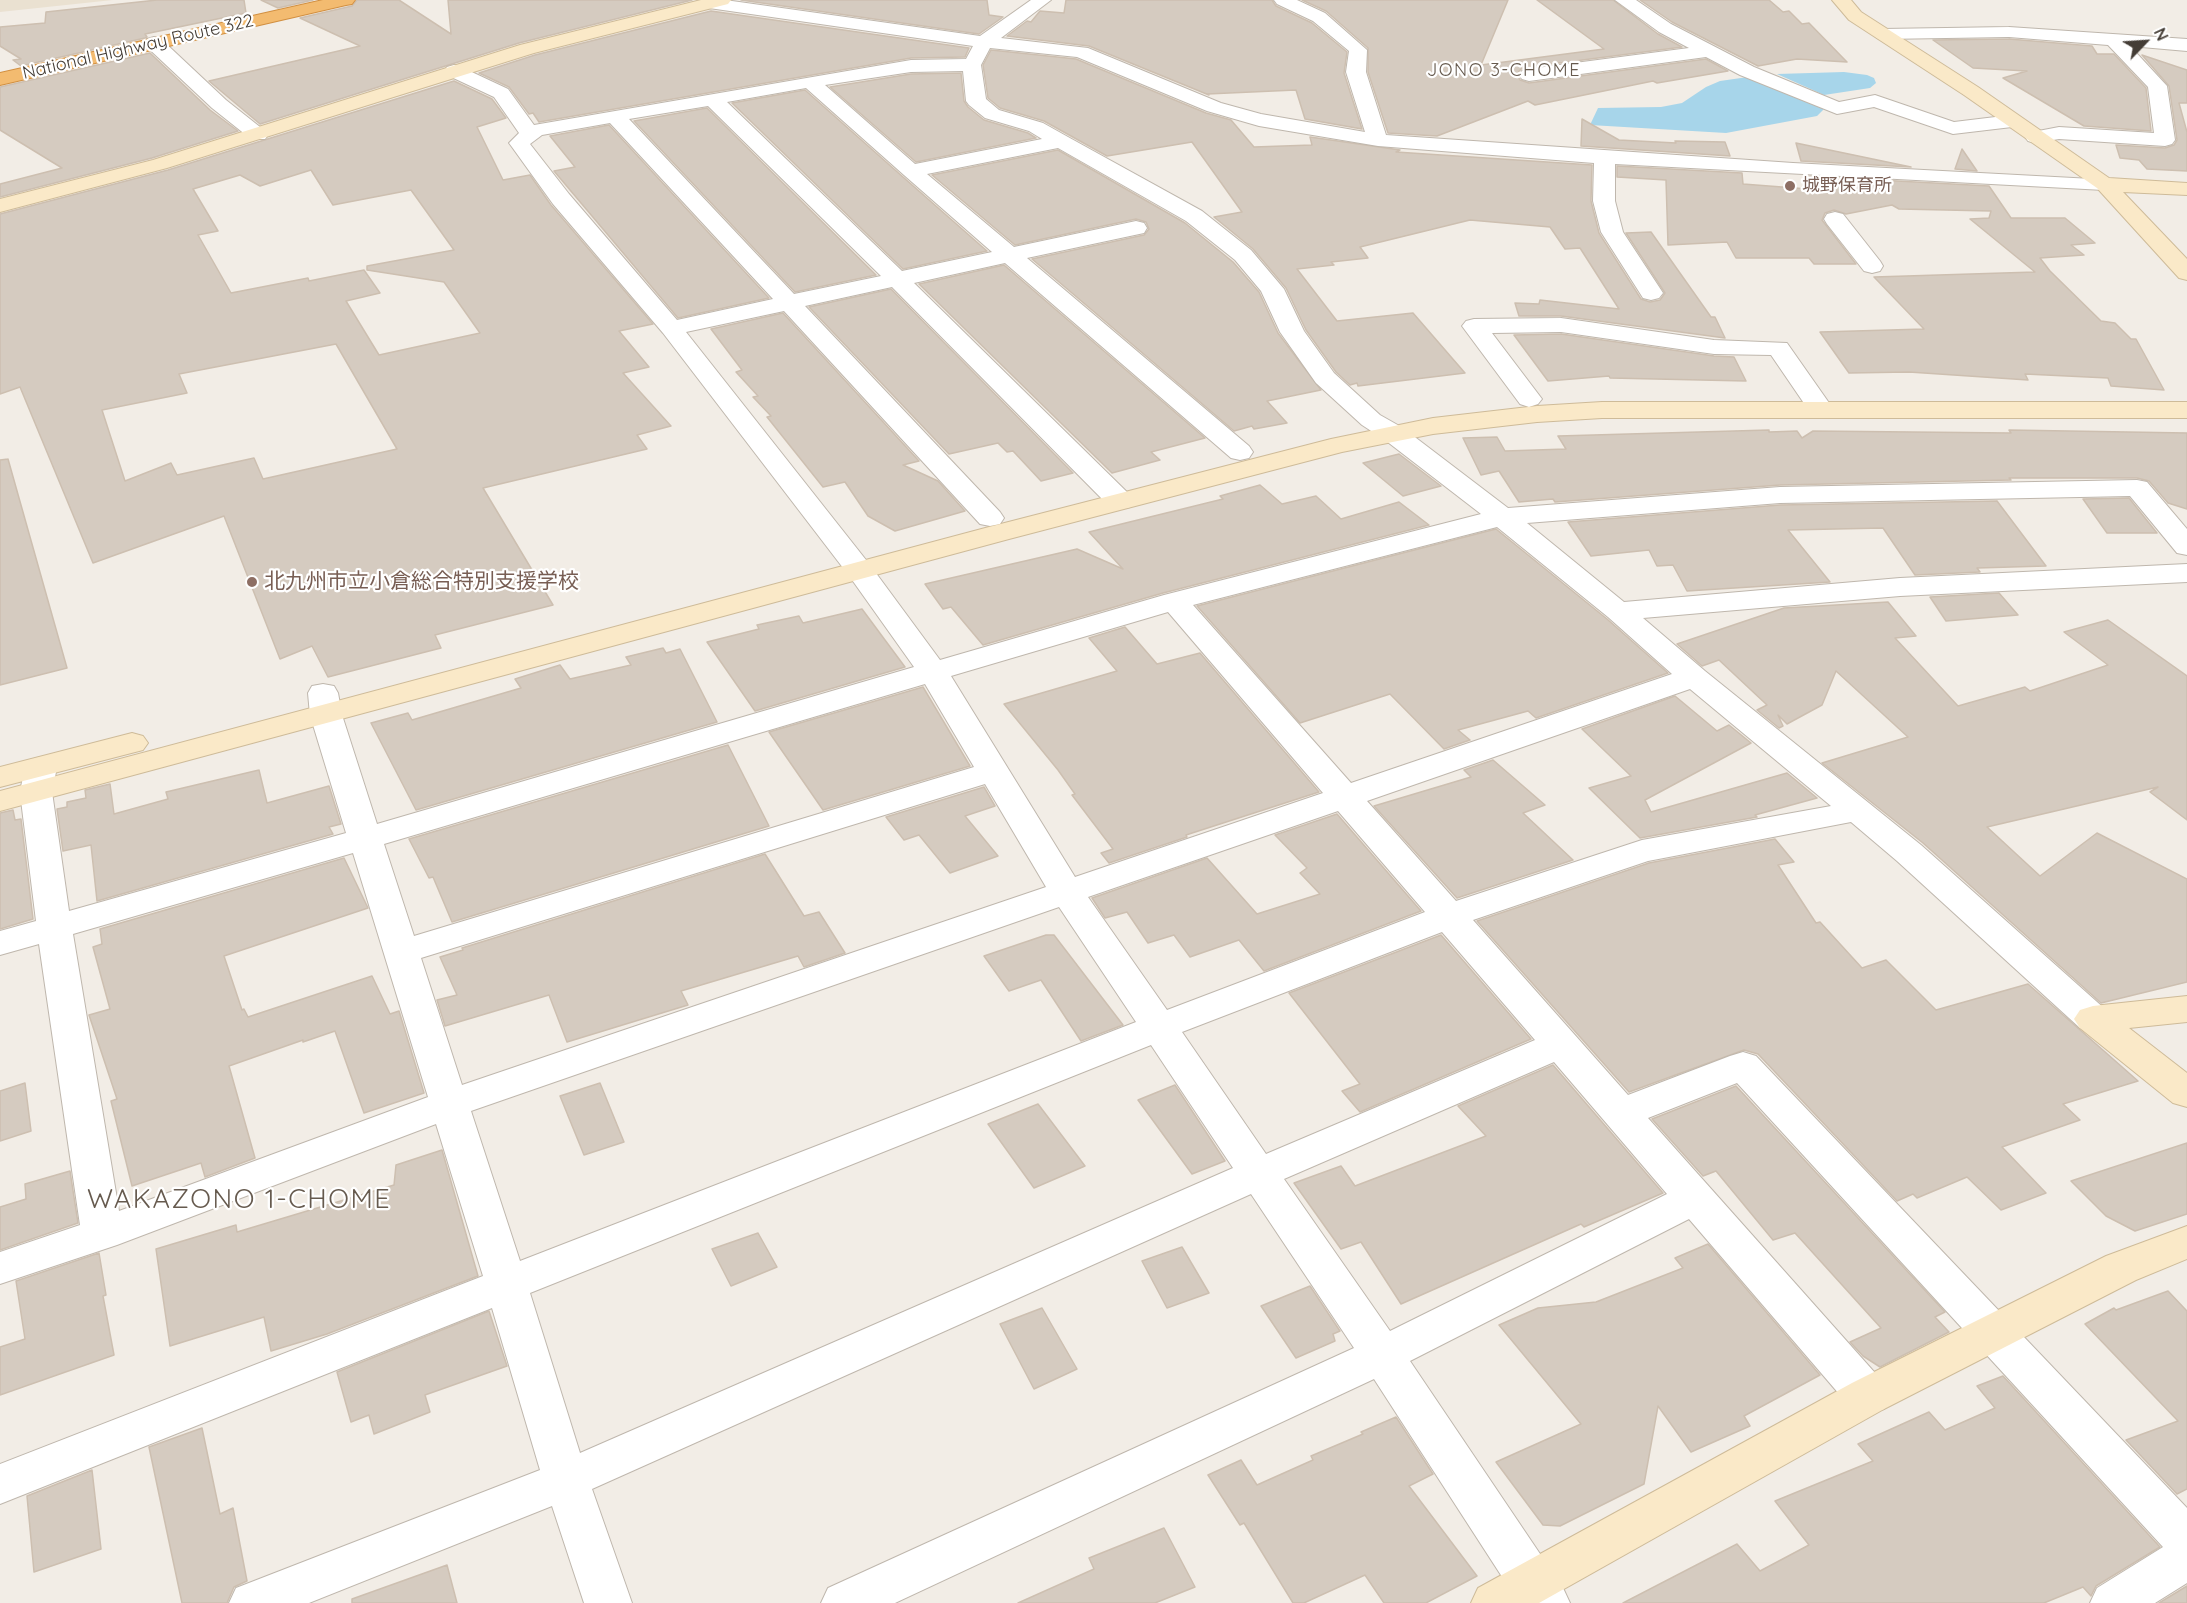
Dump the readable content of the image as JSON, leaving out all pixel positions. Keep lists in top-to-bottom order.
{
  "streets": {
    "highway": ["National Highway Route 322"]
  },
  "districts": ["JONO 3-CHOME", "WAKAZONO 1-CHOME"],
  "places": ["城野保育所", "北九州市立小倉総合特別支援学校"],
  "north": "top right"
}
